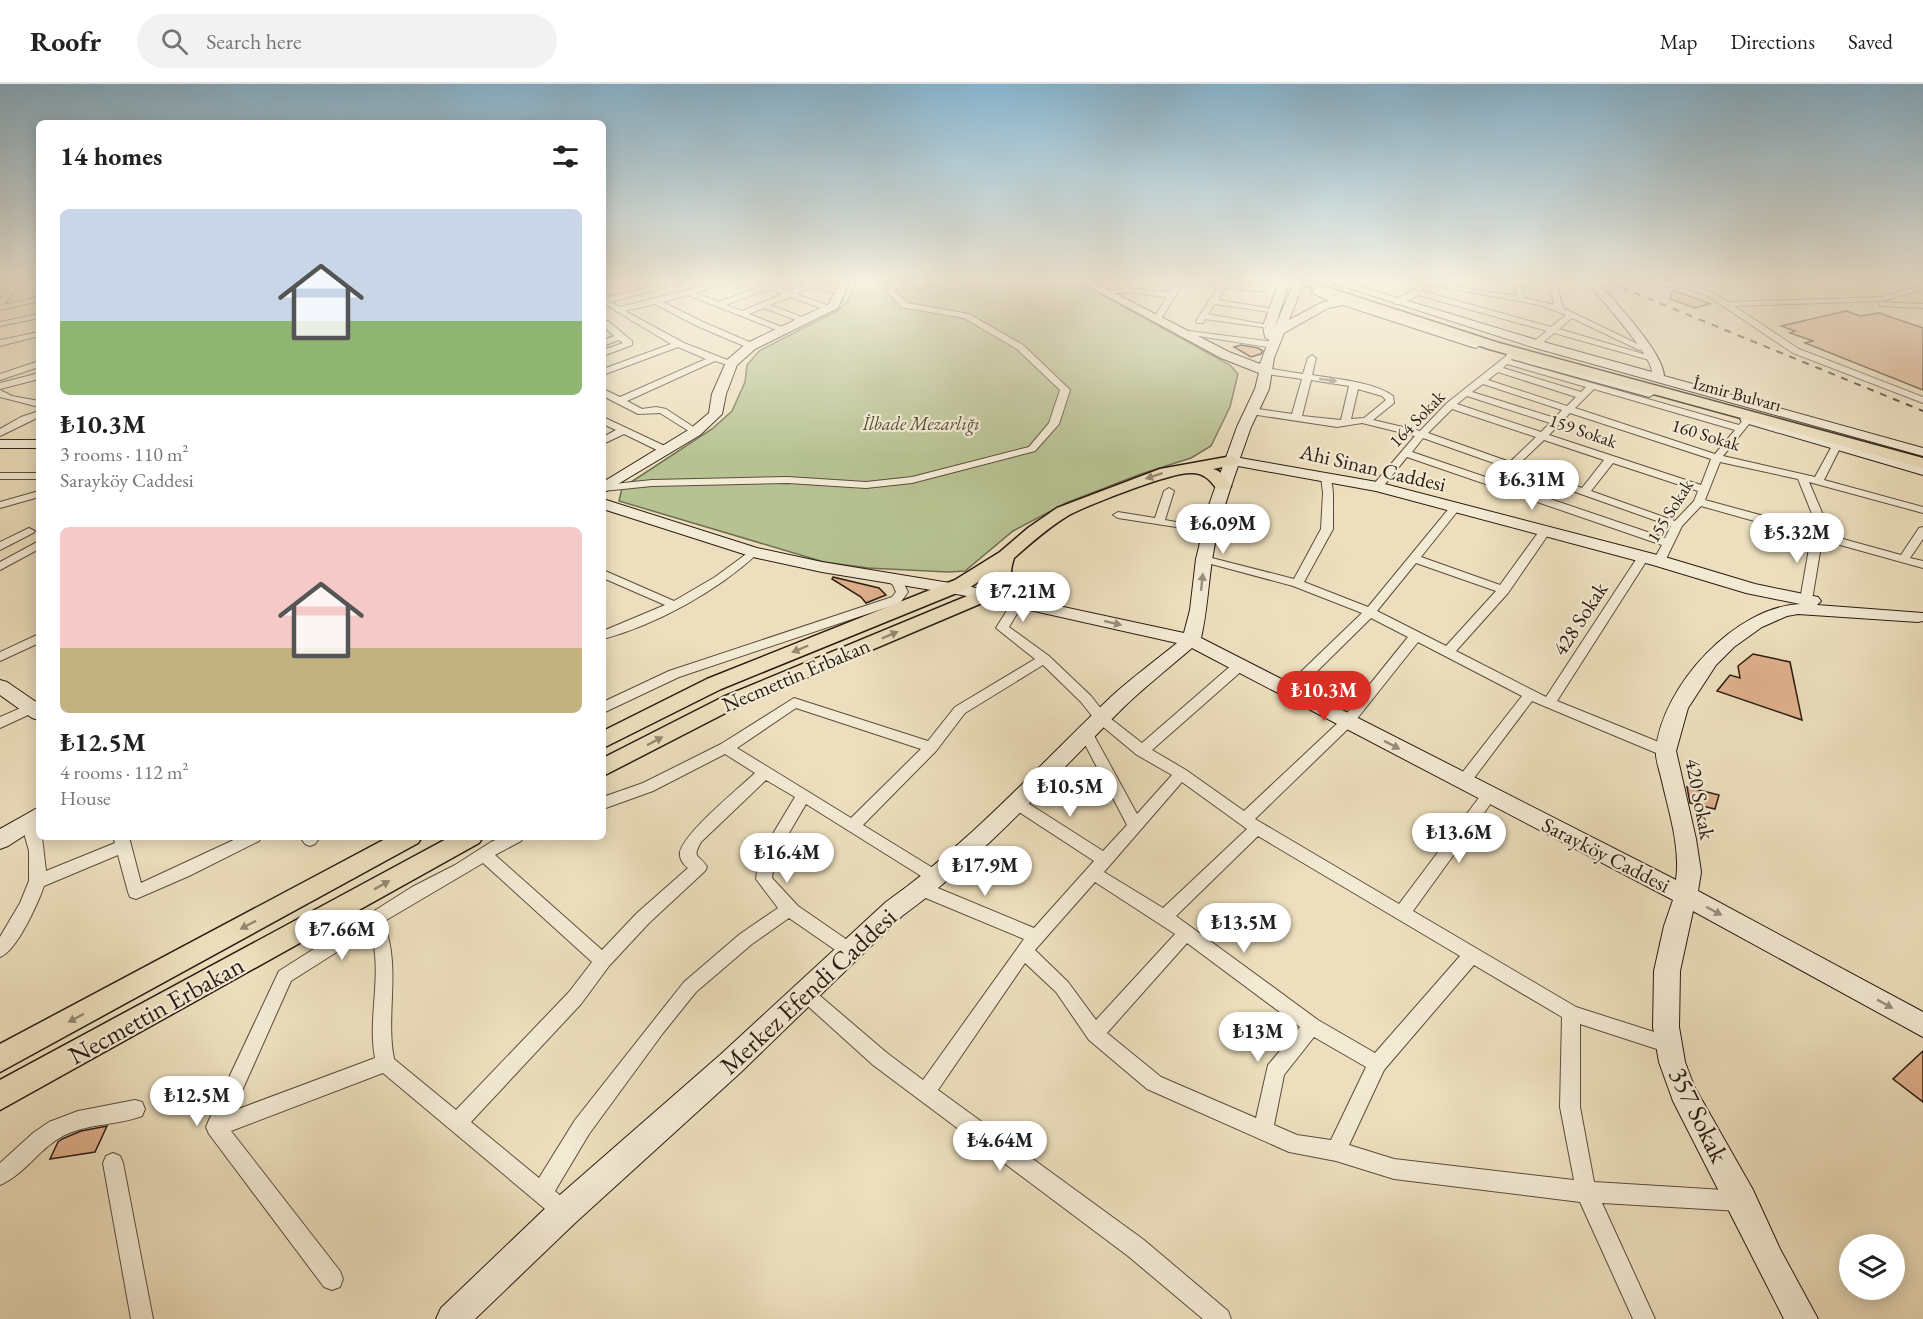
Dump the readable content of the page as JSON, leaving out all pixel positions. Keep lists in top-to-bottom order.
{
  "streets": {
    "main road": [
      "İzmir Bulvarı",
      "Ahi Sinan Caddesi",
      "Necmettin Erbakan",
      "420 Sokak",
      "Sarayköy Caddesi",
      "Merkez Efendi Caddesi",
      "357 Sokak"
    ],
    "street": [
      "164 Sokak",
      "159 Sokak",
      "160 Sokak",
      "155 Sokak",
      "428 Sokak"
    ]
  },
  "crossings": [
    ["164 Sokak", "159 Sokak"],
    ["164 Sokak", "160 Sokak"],
    ["164 Sokak", "Ahi Sinan Caddesi"],
    ["159 Sokak", "155 Sokak"],
    ["160 Sokak", "155 Sokak"],
    ["Ahi Sinan Caddesi", "155 Sokak"],
    ["Ahi Sinan Caddesi", "428 Sokak"],
    ["Ahi Sinan Caddesi", "Necmettin Erbakan"],
    ["Ahi Sinan Caddesi", "420 Sokak"],
    ["155 Sokak", "428 Sokak"],
    ["420 Sokak", "Sarayköy Caddesi"],
    ["420 Sokak", "357 Sokak"],
    ["Sarayköy Caddesi", "Merkez Efendi Caddesi"],
    ["Sarayköy Caddesi", "357 Sokak"]
  ],
  "one_way": ["Sarayköy Caddesi"],
  "parks": ["İlbade Mezarlığı"],
  "page": {
    "header": "Roofr",
    "search": "Search here",
    "nav": ["Map", "Directions", "Saved"],
    "heading": "14 homes",
    "list": [
      {
        "name": "₺10.3M",
        "note": "3 rooms · 110 m² · Sarayköy Caddesi"
      },
      {
        "name": "₺12.5M",
        "note": "4 rooms · 112 m² · House"
      }
    ],
    "price": [
      "₺6.31M",
      "₺6.09M",
      "₺5.32M",
      "₺7.21M",
      "₺10.3M",
      "₺10.5M",
      "₺13.6M",
      "₺16.4M",
      "₺17.9M",
      "₺13.5M",
      "₺7.66M",
      "₺13M",
      "₺12.5M",
      "₺4.64M"
    ]
  }
}
